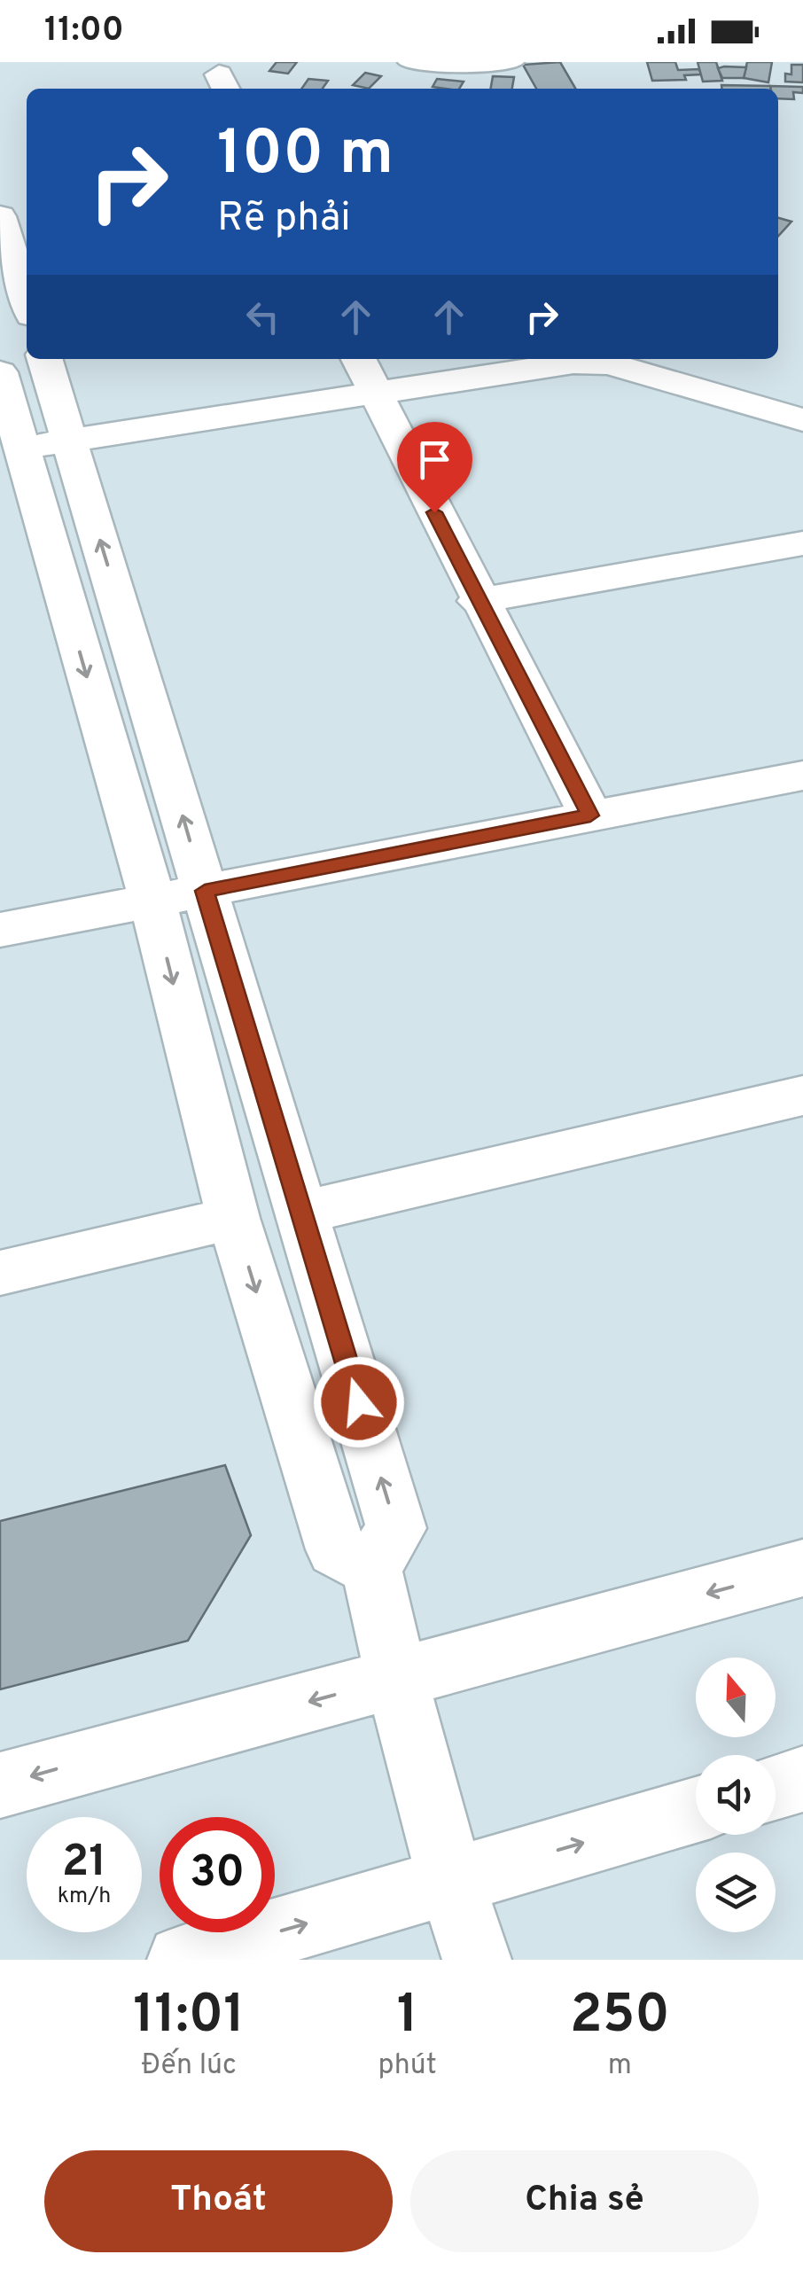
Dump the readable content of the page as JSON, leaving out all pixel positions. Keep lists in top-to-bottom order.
{
  "north": "top",
  "page": {
    "status": "11:00",
    "turn": ["100 m", "Rẽ phải"],
    "speed": "21 km/h",
    "limit": "30",
    "eta": [
      "11:01",
      "Đến lúc",
      "1",
      "phút",
      "250",
      "m"
    ],
    "buttons": ["Thoát", "Chia sẻ"]
  }
}
